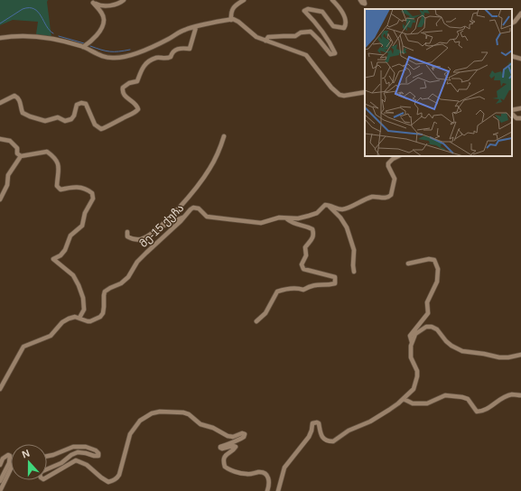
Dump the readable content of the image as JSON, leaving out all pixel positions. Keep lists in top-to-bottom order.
{
  "streets": {
    "street": ["მე-15 ქუჩა"]
  },
  "north": "top"
}
